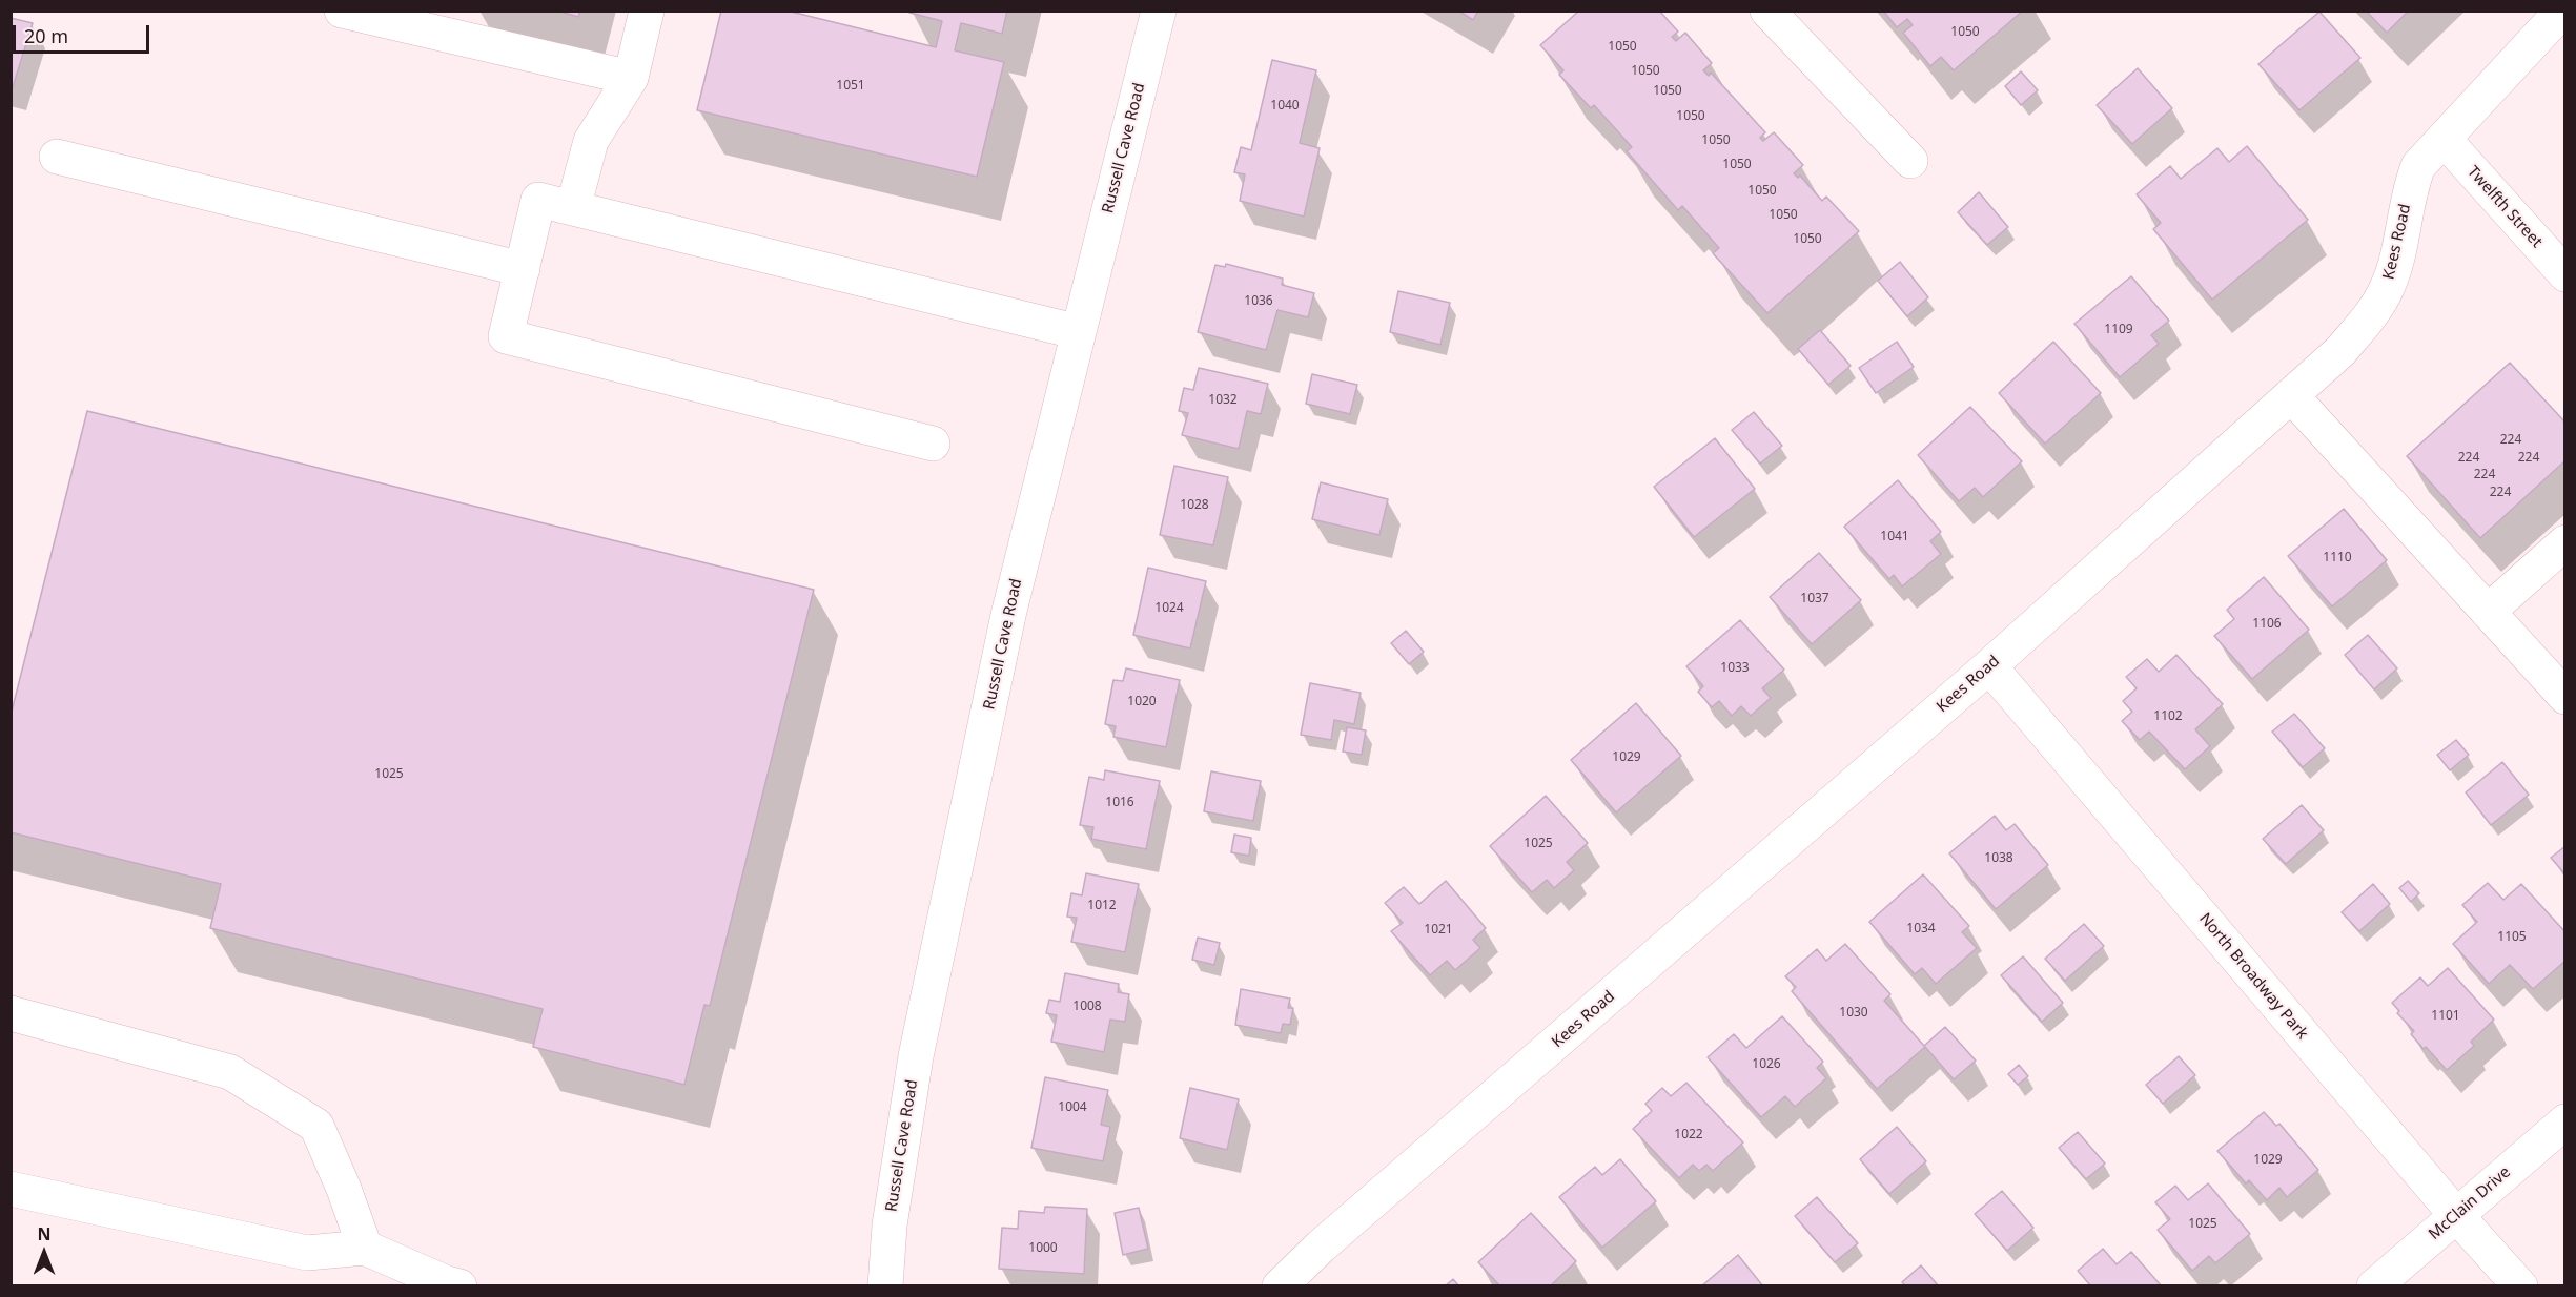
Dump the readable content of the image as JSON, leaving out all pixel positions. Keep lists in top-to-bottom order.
{
  "streets": {
    "street": [
      "Russell Cave Road",
      "Twelfth Street",
      "Kees Road",
      "North Broadway Park",
      "McClain Drive"
    ]
  },
  "crossings": [
    ["Twelfth Street", "Kees Road"],
    ["Kees Road", "North Broadway Park"],
    ["North Broadway Park", "McClain Drive"]
  ],
  "house_numbers": [
    "1050",
    "1050",
    "1050",
    "1051",
    "1050",
    "1040",
    "1050",
    "1050",
    "1050",
    "1050",
    "1050",
    "1050",
    "1036",
    "1109",
    "1032",
    "224",
    "224",
    "224",
    "224",
    "224",
    "1028",
    "1041",
    "1110",
    "1037",
    "1024",
    "1106",
    "1033",
    "1020",
    "1102",
    "1029",
    "1025",
    "1016",
    "1025",
    "1038",
    "1012",
    "1034",
    "1021",
    "1105",
    "1008",
    "1030",
    "1101",
    "1026",
    "1004",
    "1022",
    "1029",
    "1025",
    "1000"
  ],
  "scale_bar": "20 m",
  "north": "top"
}
